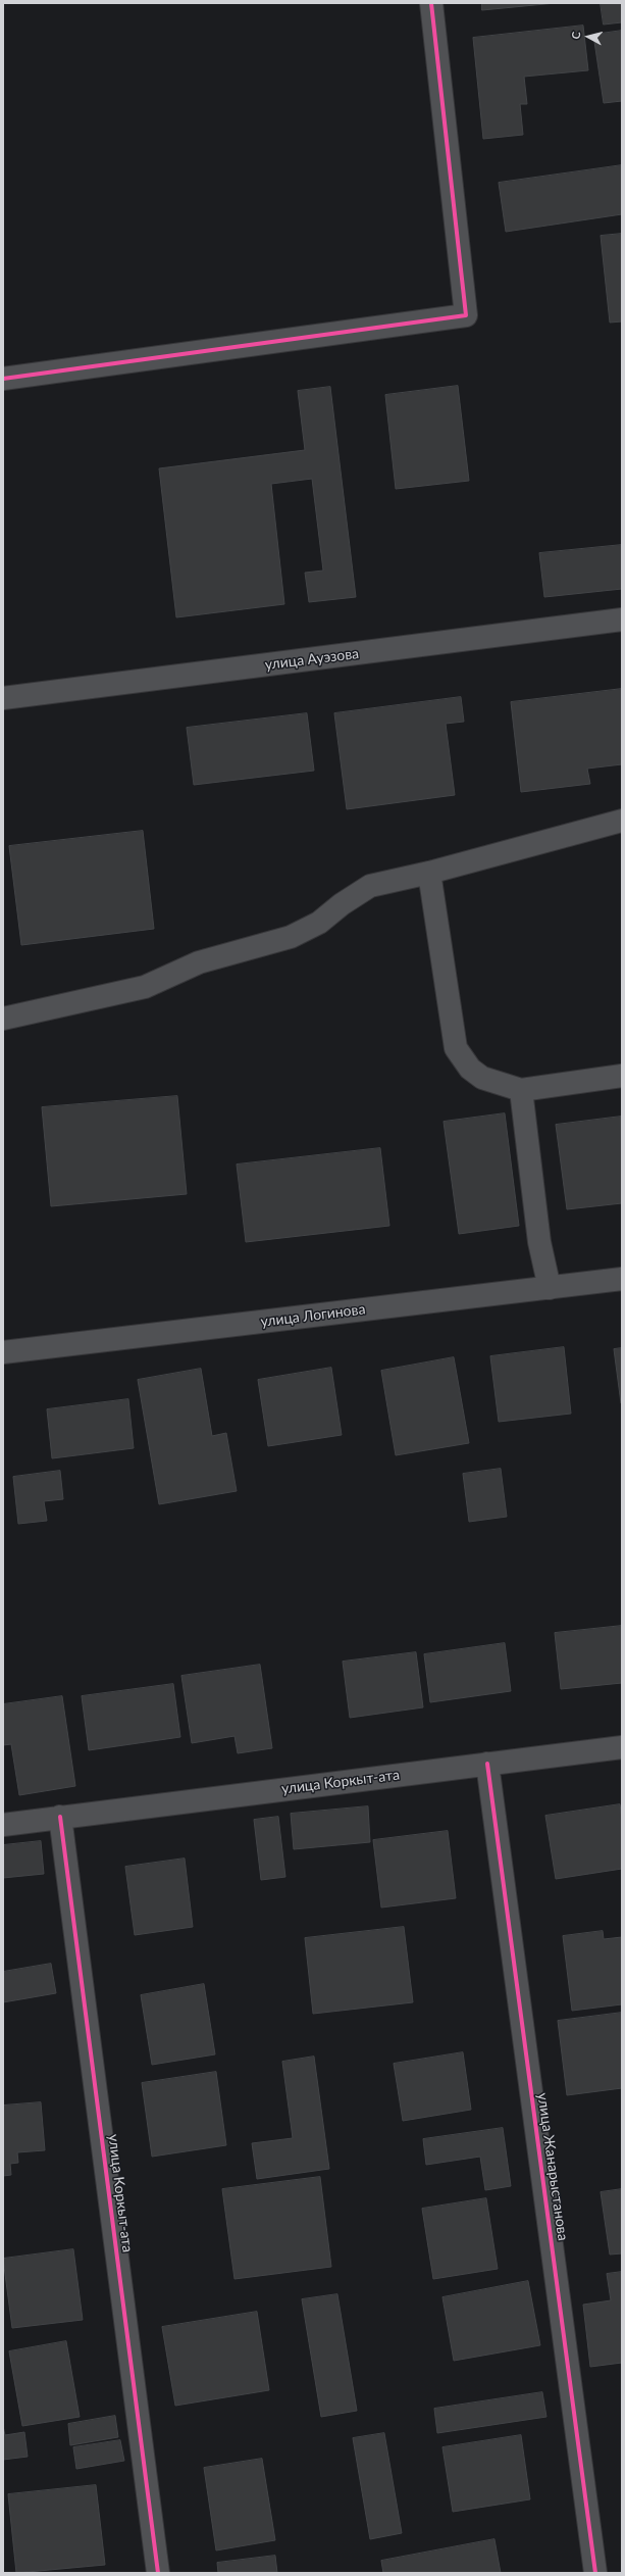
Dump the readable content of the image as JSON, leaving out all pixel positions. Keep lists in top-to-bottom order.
{
  "streets": {
    "street": [
      "улица Ауэзова",
      "улица Логинова",
      "улица Коркыт-ата",
      "улица Жанарыстанова"
    ]
  },
  "crossings": [
    ["улица Коркыт-ата", "улица Жанарыстанова"]
  ],
  "north": "left"
}
